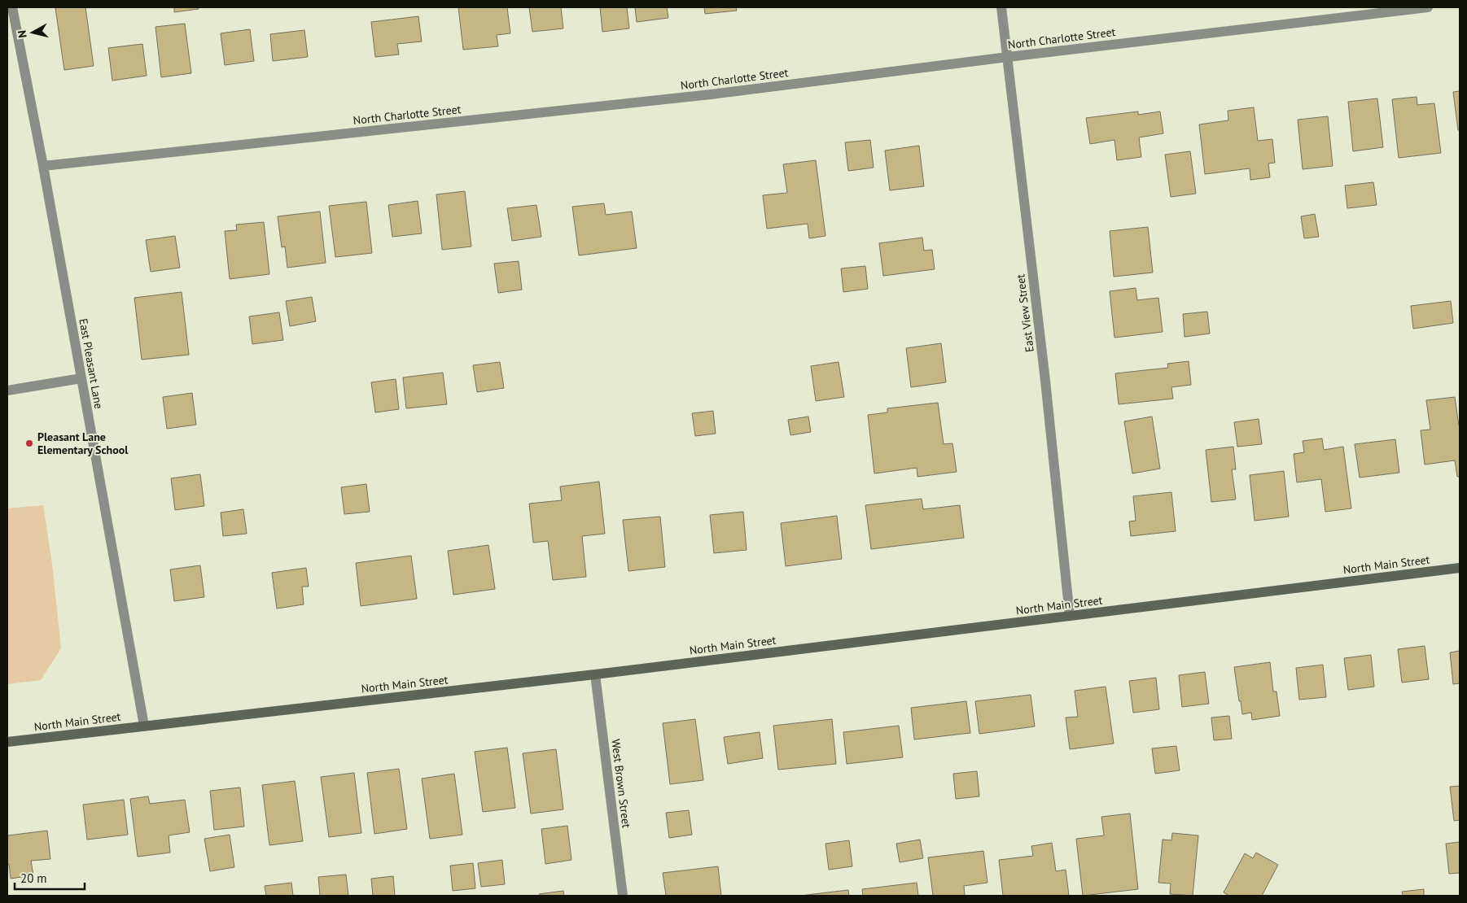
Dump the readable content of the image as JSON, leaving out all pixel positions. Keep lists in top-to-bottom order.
{
  "streets": {
    "street": [
      "North Charlotte Street",
      "East View Street",
      "East Pleasant Lane",
      "North Main Street",
      "West Brown Street"
    ]
  },
  "crossings": [
    ["North Charlotte Street", "East View Street"],
    ["North Charlotte Street", "East Pleasant Lane"],
    ["East View Street", "North Main Street"],
    ["East Pleasant Lane", "North Main Street"],
    ["North Main Street", "West Brown Street"]
  ],
  "places": ["Pleasant Lane Elementary School"],
  "scale_bar": "20 m",
  "north": "left"
}
